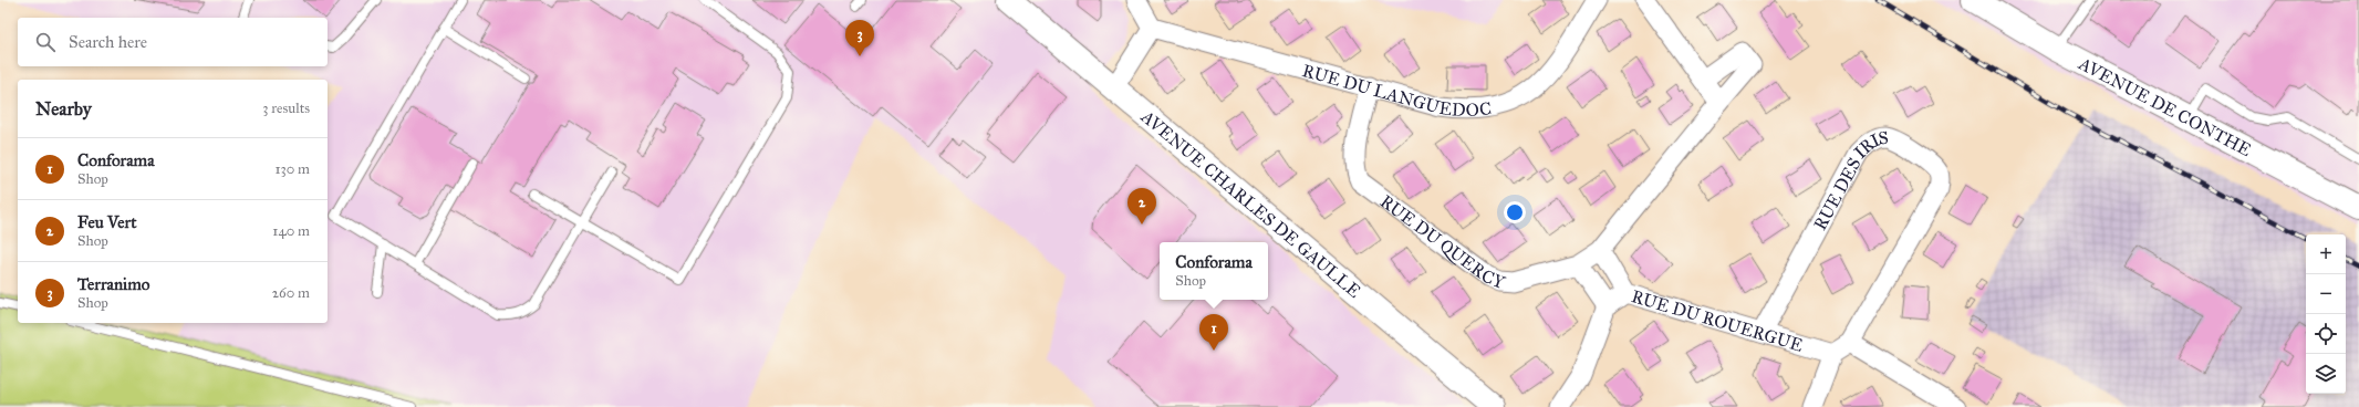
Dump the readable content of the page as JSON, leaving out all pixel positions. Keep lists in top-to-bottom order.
{
  "streets": {
    "main road": ["AVENUE DE CONTHE", "AVENUE CHARLES DE GAULLE"],
    "street": [
      "RUE DU LANGUEDOC",
      "RUE DES IRIS",
      "RUE DU QUERCY",
      "RUE DU ROUERGUE"
    ]
  },
  "crossings": [
    ["RUE DU LANGUEDOC", "RUE DU QUERCY"],
    ["RUE DES IRIS", "RUE DU ROUERGUE"]
  ],
  "page": {
    "search": "Search here",
    "pins": ["3", "2", "1"],
    "heading": ["Nearby", "3 results"],
    "list": [
      {
        "mark": "1",
        "name": "Conforama",
        "note": "Shop",
        "value": "130 m"
      },
      {
        "mark": "2",
        "name": "Feu Vert",
        "note": "Shop",
        "value": "140 m"
      },
      {
        "mark": "3",
        "name": "Terranimo",
        "note": "Shop",
        "value": "260 m"
      }
    ],
    "map_buttons": ["+", "−"],
    "popup": ["Conforama", "Shop"]
  }
}
